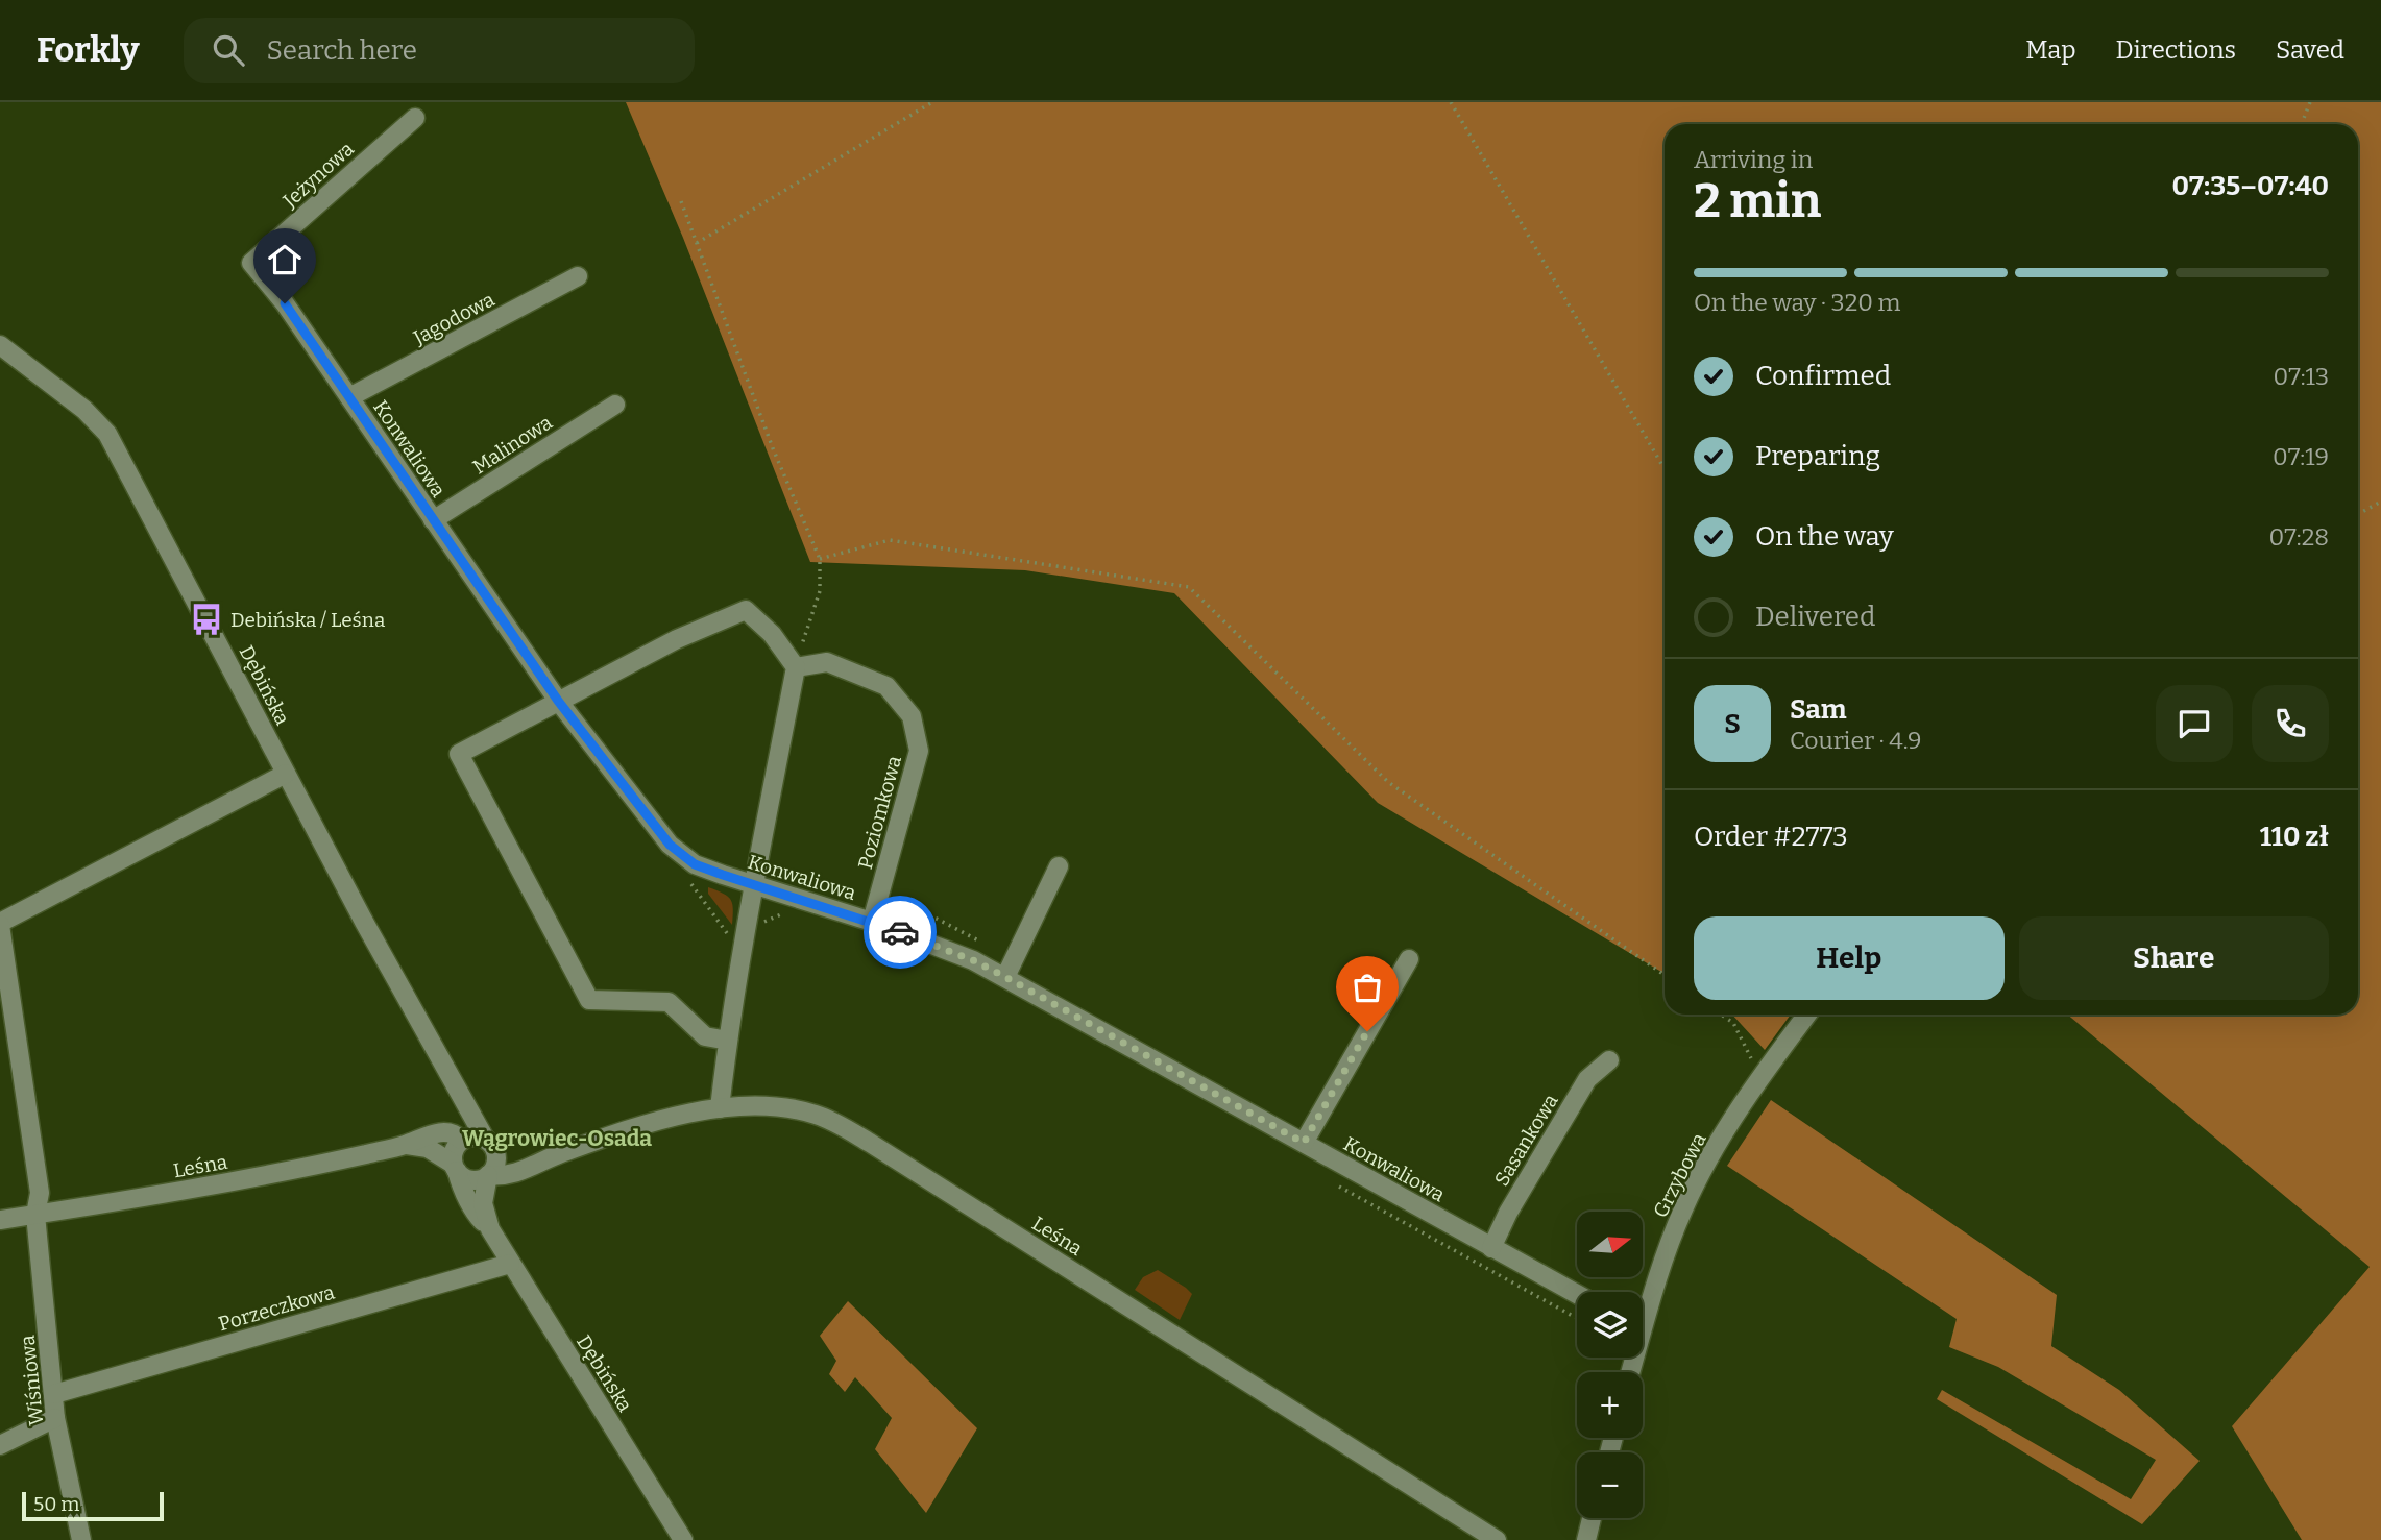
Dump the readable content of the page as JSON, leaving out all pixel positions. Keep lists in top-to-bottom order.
{
  "streets": {
    "street": [
      "Jeżynowa",
      "Jagodowa",
      "Malinowa",
      "Konwaliowa",
      "Dębińska",
      "Poziomkowa",
      "Sasankowa",
      "Leśna",
      "Grzybowa",
      "Porzeczkowa",
      "Wiśniowa"
    ]
  },
  "crossings": [
    ["Jeżynowa", "Konwaliowa"],
    ["Jagodowa", "Konwaliowa"],
    ["Malinowa", "Konwaliowa"],
    ["Konwaliowa", "Poziomkowa"],
    ["Konwaliowa", "Sasankowa"],
    ["Dębińska", "Leśna"],
    ["Dębińska", "Porzeczkowa"],
    ["Leśna", "Wiśniowa"],
    ["Porzeczkowa", "Wiśniowa"]
  ],
  "districts": ["Wągrowiec-Osada"],
  "places": {
    "bus stop": ["Debińska / Leśna"]
  },
  "scale_bar": "50 m",
  "north": "right",
  "page": {
    "header": "Forkly",
    "search": "Search here",
    "nav": ["Map", "Directions", "Saved"],
    "heading": ["2 min", "Arriving in", "07:35–07:40"],
    "panel": [
      "Sam",
      "Courier · 4.9",
      "Order #2773",
      "110 zł"
    ],
    "bar": "On the way · 320 m",
    "list": [
      ["Confirmed", "07:13"],
      ["Preparing", "07:19"],
      ["On the way", "07:28"],
      "Delivered"
    ],
    "round": "S",
    "buttons": ["Help", "Share"],
    "map_buttons": ["+", "−"],
    "scale": "50 m"
  }
}
